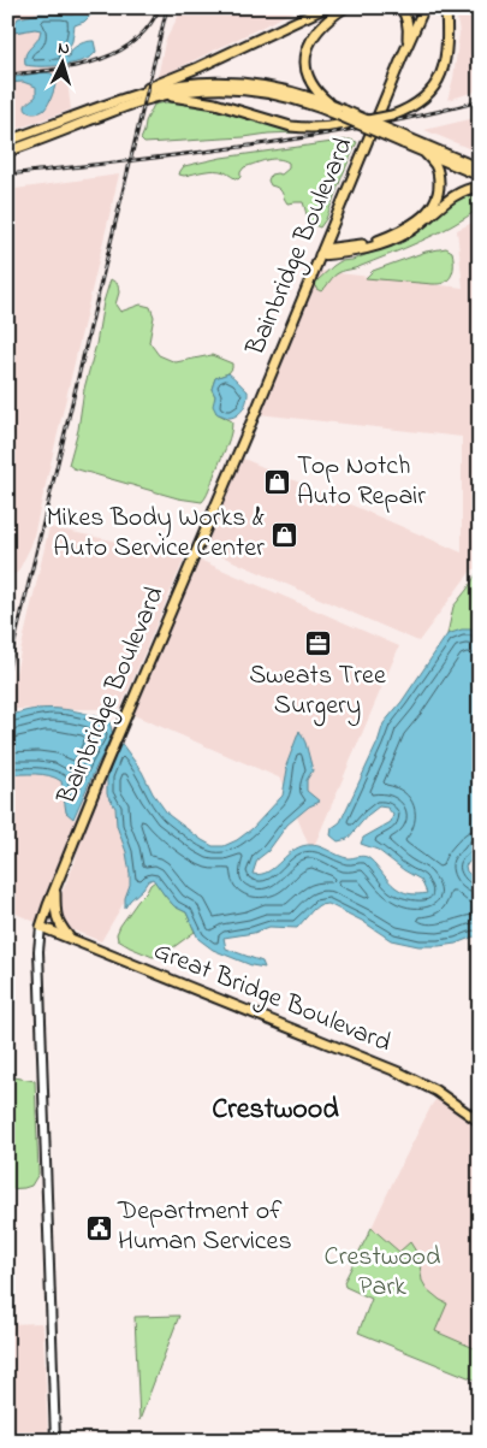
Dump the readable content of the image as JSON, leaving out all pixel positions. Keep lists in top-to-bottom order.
{
  "streets": {
    "main road": ["Bainbridge Boulevard", "Great Bridge Boulevard"]
  },
  "crossings": [
    ["Bainbridge Boulevard", "Great Bridge Boulevard"]
  ],
  "districts": ["Crestwood"],
  "parks": ["Crestwood Park"],
  "places": {
    "shop": ["Top Notch Auto Repair", "Mikes Body Works & Auto Service Center"],
    "office": ["Sweats Tree Surgery"],
    "public building": ["Department of Human Services"]
  },
  "north": "top"
}
